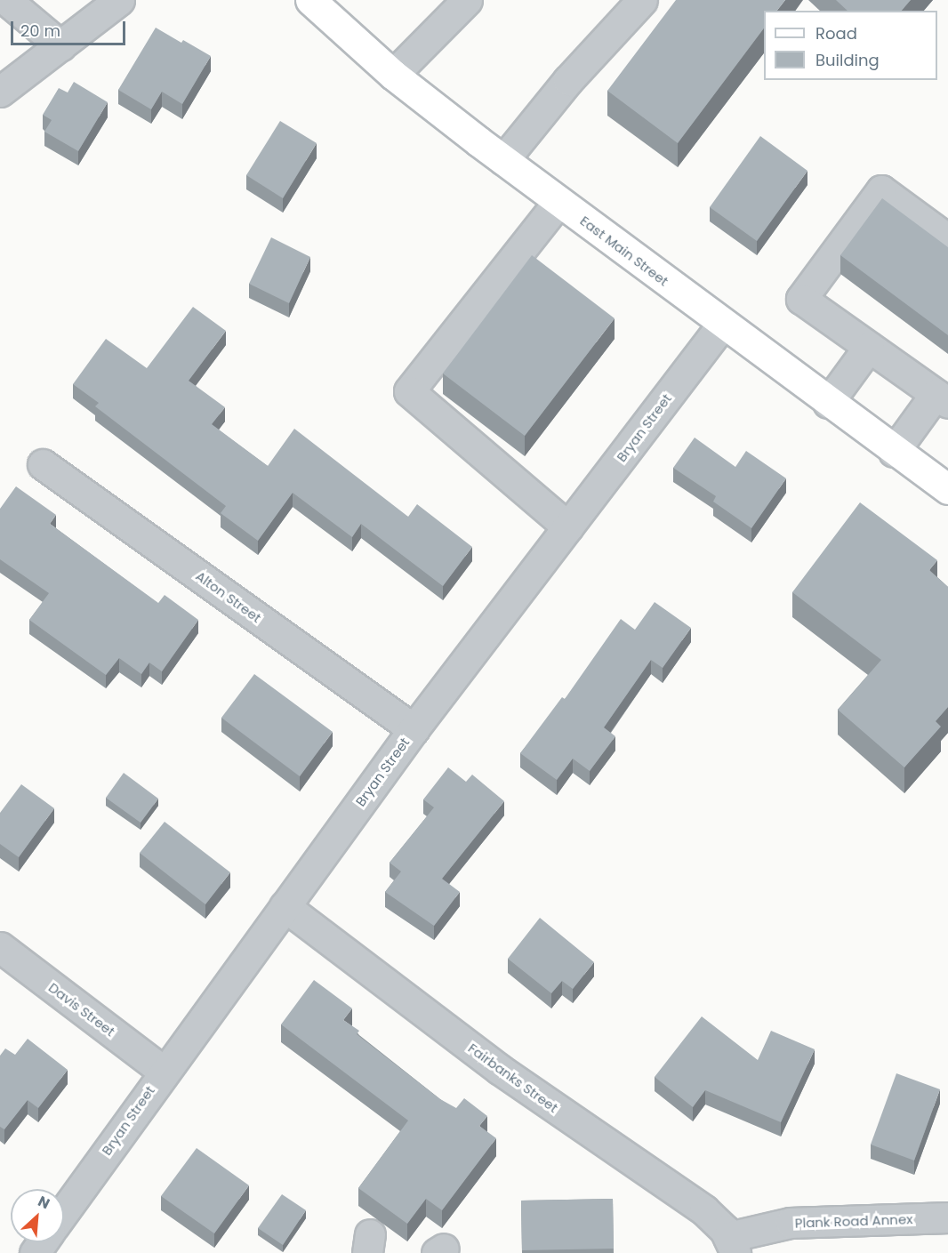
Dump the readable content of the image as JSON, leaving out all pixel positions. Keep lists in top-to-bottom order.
{
  "streets": {
    "main road": ["East Main Street"],
    "street": [
      "Bryan Street",
      "Alton Street",
      "Davis Street",
      "Fairbanks Street",
      "Plank Road Annex"
    ]
  },
  "crossings": [
    ["East Main Street", "Bryan Street"],
    ["Bryan Street", "Alton Street"],
    ["Bryan Street", "Davis Street"],
    ["Bryan Street", "Fairbanks Street"],
    ["Fairbanks Street", "Plank Road Annex"]
  ],
  "legend": ["Road", "Building"],
  "scale_bar": "20 m",
  "north": "top right"
}
